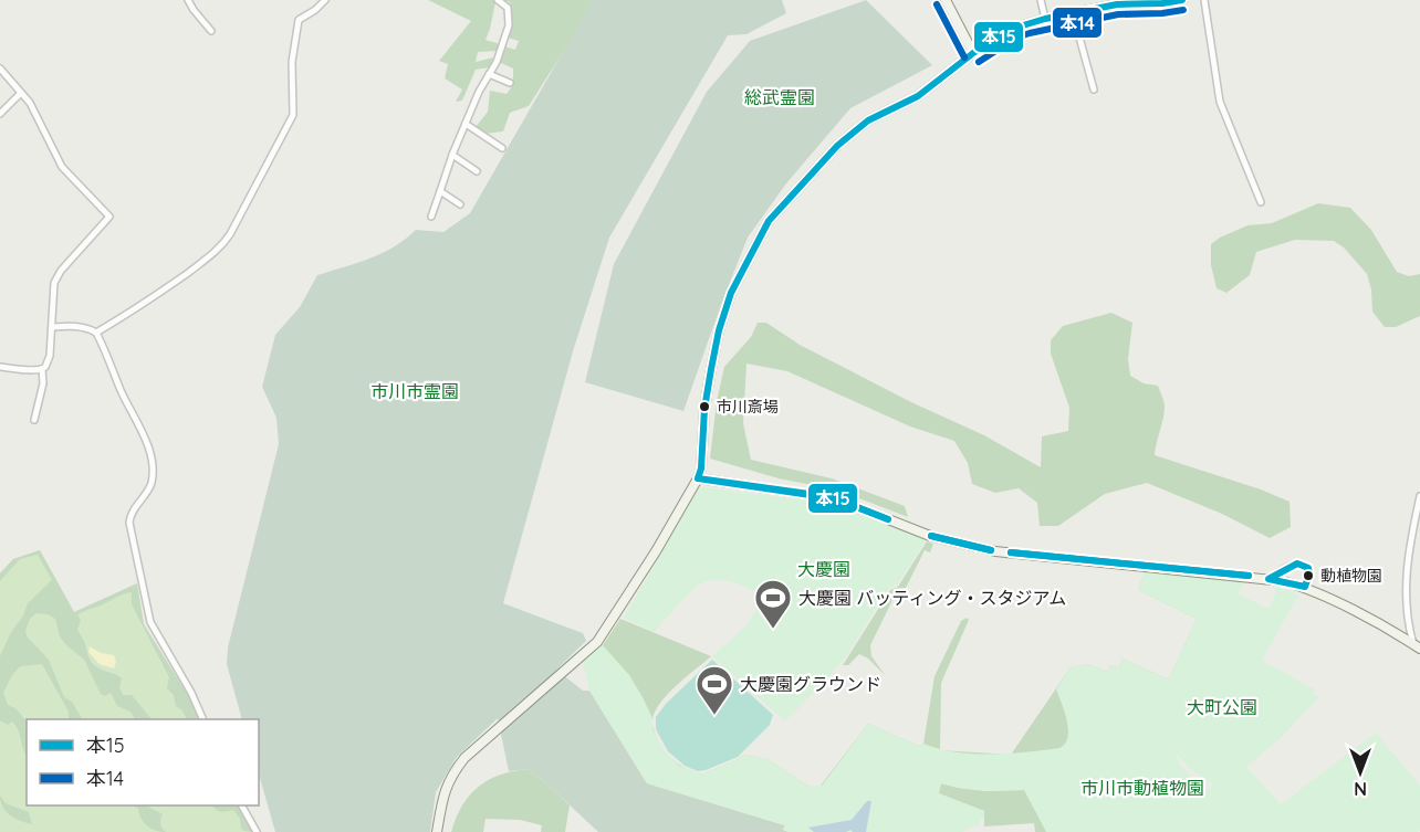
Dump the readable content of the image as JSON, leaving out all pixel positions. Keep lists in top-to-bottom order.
{
  "parks": [
    "総武霊園",
    "市川市霊園",
    "大慶園",
    "大町公園",
    "市川市動植物園"
  ],
  "places": {
    "other": ["市川斎場", "動植物園"],
    "sports": ["大慶園 バッティング・スタジアム", "大慶園グラウンド"]
  },
  "lines": ["transit line 本15", "transit line 本14"],
  "legend": ["本15", "本14"],
  "north": "bottom"
}
